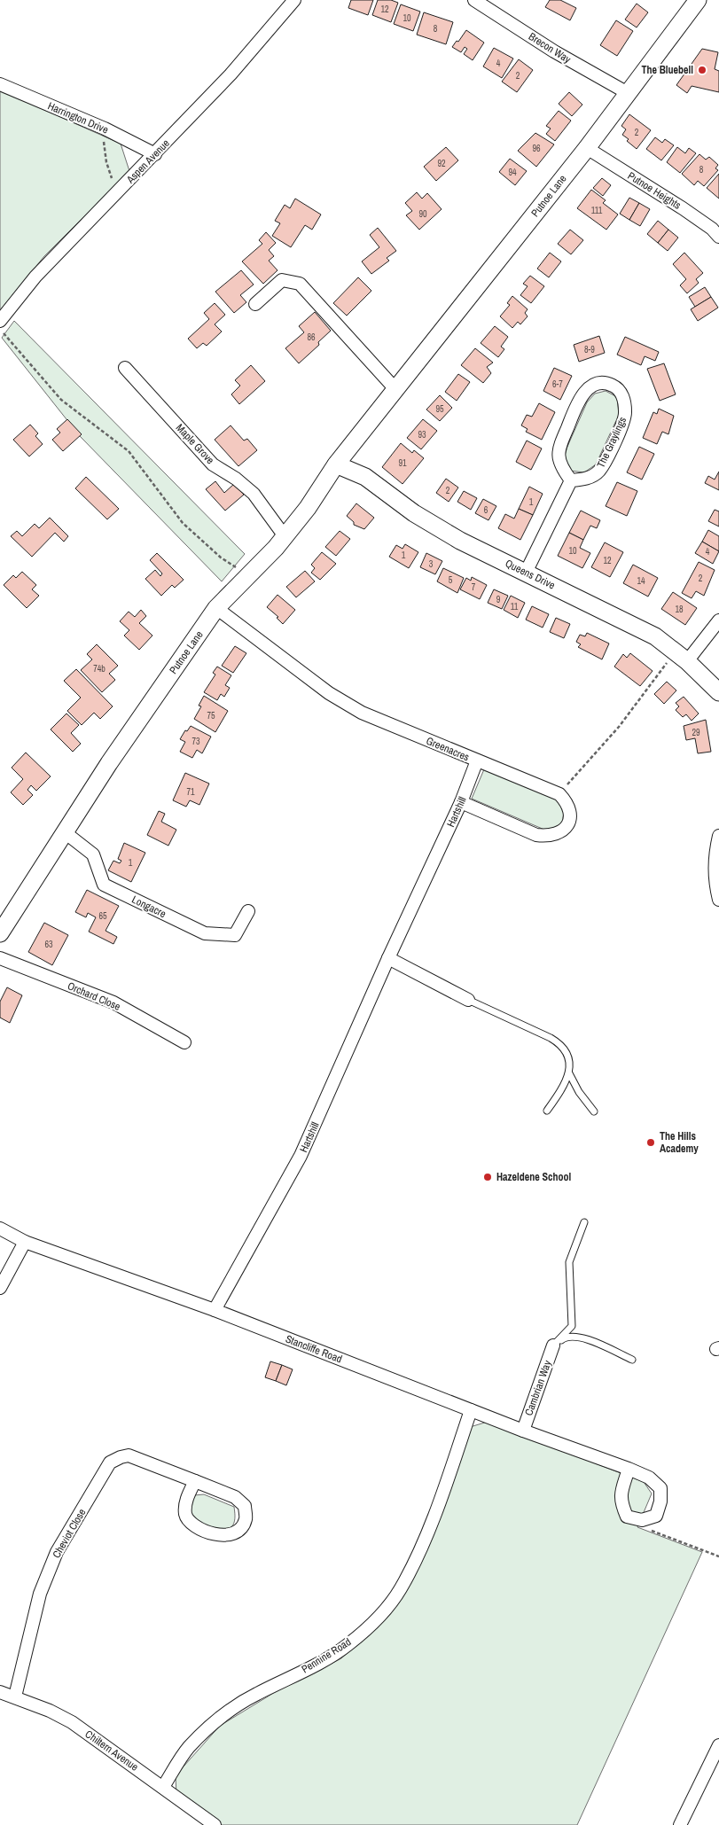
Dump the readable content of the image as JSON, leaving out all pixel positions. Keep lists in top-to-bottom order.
{
  "streets": {
    "street": [
      "Brecon Way",
      "Harrington Drive",
      "Aspen Avenue",
      "Putnoe Heights",
      "Putnoe Lane",
      "The Graylings",
      "Maple Grove",
      "Queens Drive",
      "Greenacres",
      "Hartshill",
      "Longacre",
      "Orchard Close",
      "Stancliffe Road",
      "Cambrian Way",
      "Cheviot Close",
      "Pennine Road",
      "Chiltern Avenue"
    ]
  },
  "crossings": [
    ["Brecon Way", "Putnoe Lane"],
    ["Harrington Drive", "Aspen Avenue"],
    ["Putnoe Heights", "Putnoe Lane"],
    ["Putnoe Lane", "Maple Grove"],
    ["Putnoe Lane", "Queens Drive"],
    ["Putnoe Lane", "Greenacres"],
    ["Putnoe Lane", "Longacre"],
    ["Greenacres", "Hartshill"],
    ["Hartshill", "Stancliffe Road"],
    ["Stancliffe Road", "Cambrian Way"],
    ["Stancliffe Road", "Pennine Road"],
    ["Cheviot Close", "Chiltern Avenue"],
    ["Pennine Road", "Chiltern Avenue"]
  ],
  "places": ["The Bluebell", "The Hills Academy", "Hazeldene School"],
  "house_numbers": [
    "12",
    "10",
    "8",
    "4",
    "2",
    "2",
    "96",
    "92",
    "8",
    "94",
    "111",
    "90",
    "86",
    "8-9",
    "6-7",
    "95",
    "93",
    "91",
    "2",
    "1",
    "6",
    "10",
    "4",
    "1",
    "12",
    "3",
    "2",
    "5",
    "14",
    "7",
    "9",
    "11",
    "18",
    "74b",
    "75",
    "29",
    "73",
    "71",
    "1",
    "65",
    "63"
  ]
}
